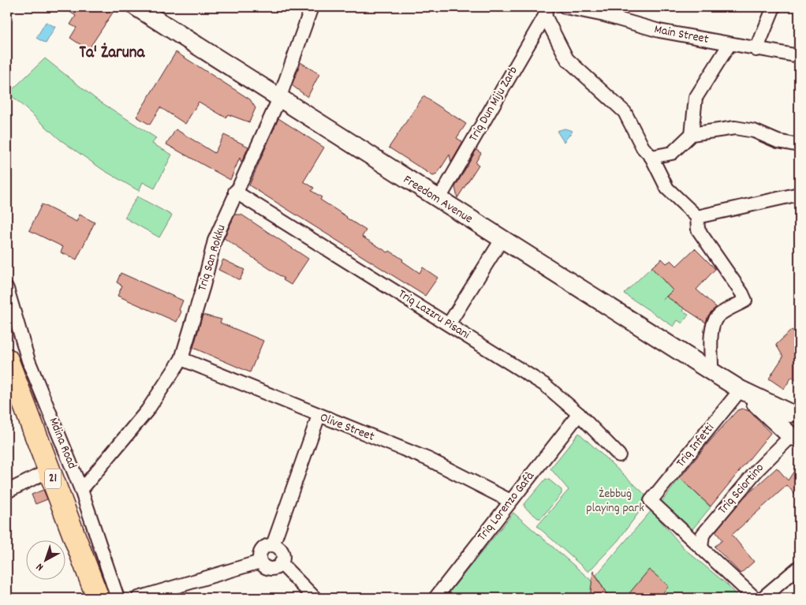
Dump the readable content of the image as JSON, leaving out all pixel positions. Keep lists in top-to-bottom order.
{
  "streets": {
    "highway": ["Mdina Road", "21"],
    "street": [
      "Main Street",
      "Triq Dun Miju Zarb",
      "Freedom Avenue",
      "Triq San Rokku",
      "Triq Lazzru Pisani",
      "Olive Street",
      "Triq Infetti",
      "Triq Sciortino",
      "Triq Lorenzo Gafà"
    ]
  },
  "crossings": [
    ["Triq Dun Miju Zarb", "Freedom Avenue"],
    ["Freedom Avenue", "Triq San Rokku"],
    ["Freedom Avenue", "Triq Infetti"],
    ["Freedom Avenue", "Triq Sciortino"],
    ["Triq San Rokku", "Triq Lazzru Pisani"],
    ["Triq San Rokku", "Olive Street"],
    ["Triq San Rokku", "Mdina Road"],
    ["Triq Lazzru Pisani", "Triq Lorenzo Gafà"],
    ["Olive Street", "Triq Lorenzo Gafà"],
    ["Triq Infetti", "Triq Sciortino"]
  ],
  "districts": ["Ta' Żaruna"],
  "parks": ["Żebbuġ playing park"],
  "north": "bottom left"
}
